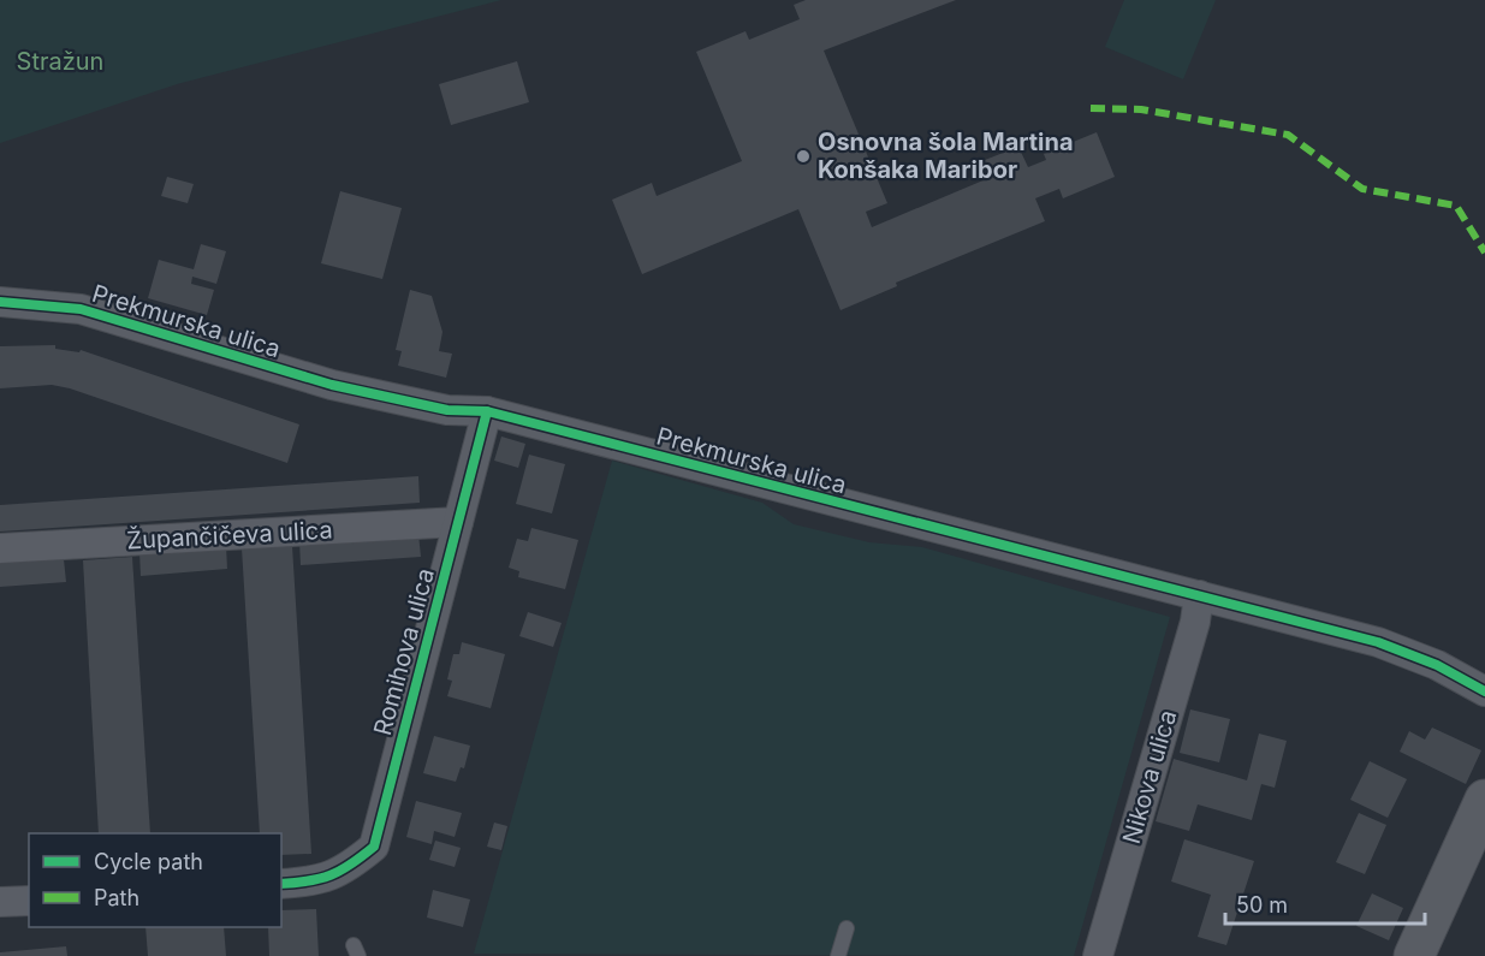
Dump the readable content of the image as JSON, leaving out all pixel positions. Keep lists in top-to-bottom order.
{
  "streets": {
    "street": [
      "Prekmurska ulica",
      "Župančičeva ulica",
      "Romihova ulica",
      "Nikova ulica"
    ]
  },
  "crossings": [
    ["Prekmurska ulica", "Romihova ulica"],
    ["Prekmurska ulica", "Nikova ulica"],
    ["Župančičeva ulica", "Romihova ulica"]
  ],
  "parks": ["Stražun"],
  "places": ["Osnovna šola Martina Konšaka Maribor"],
  "legend": ["Cycle path", "Path"],
  "scale_bar": "50 m"
}
